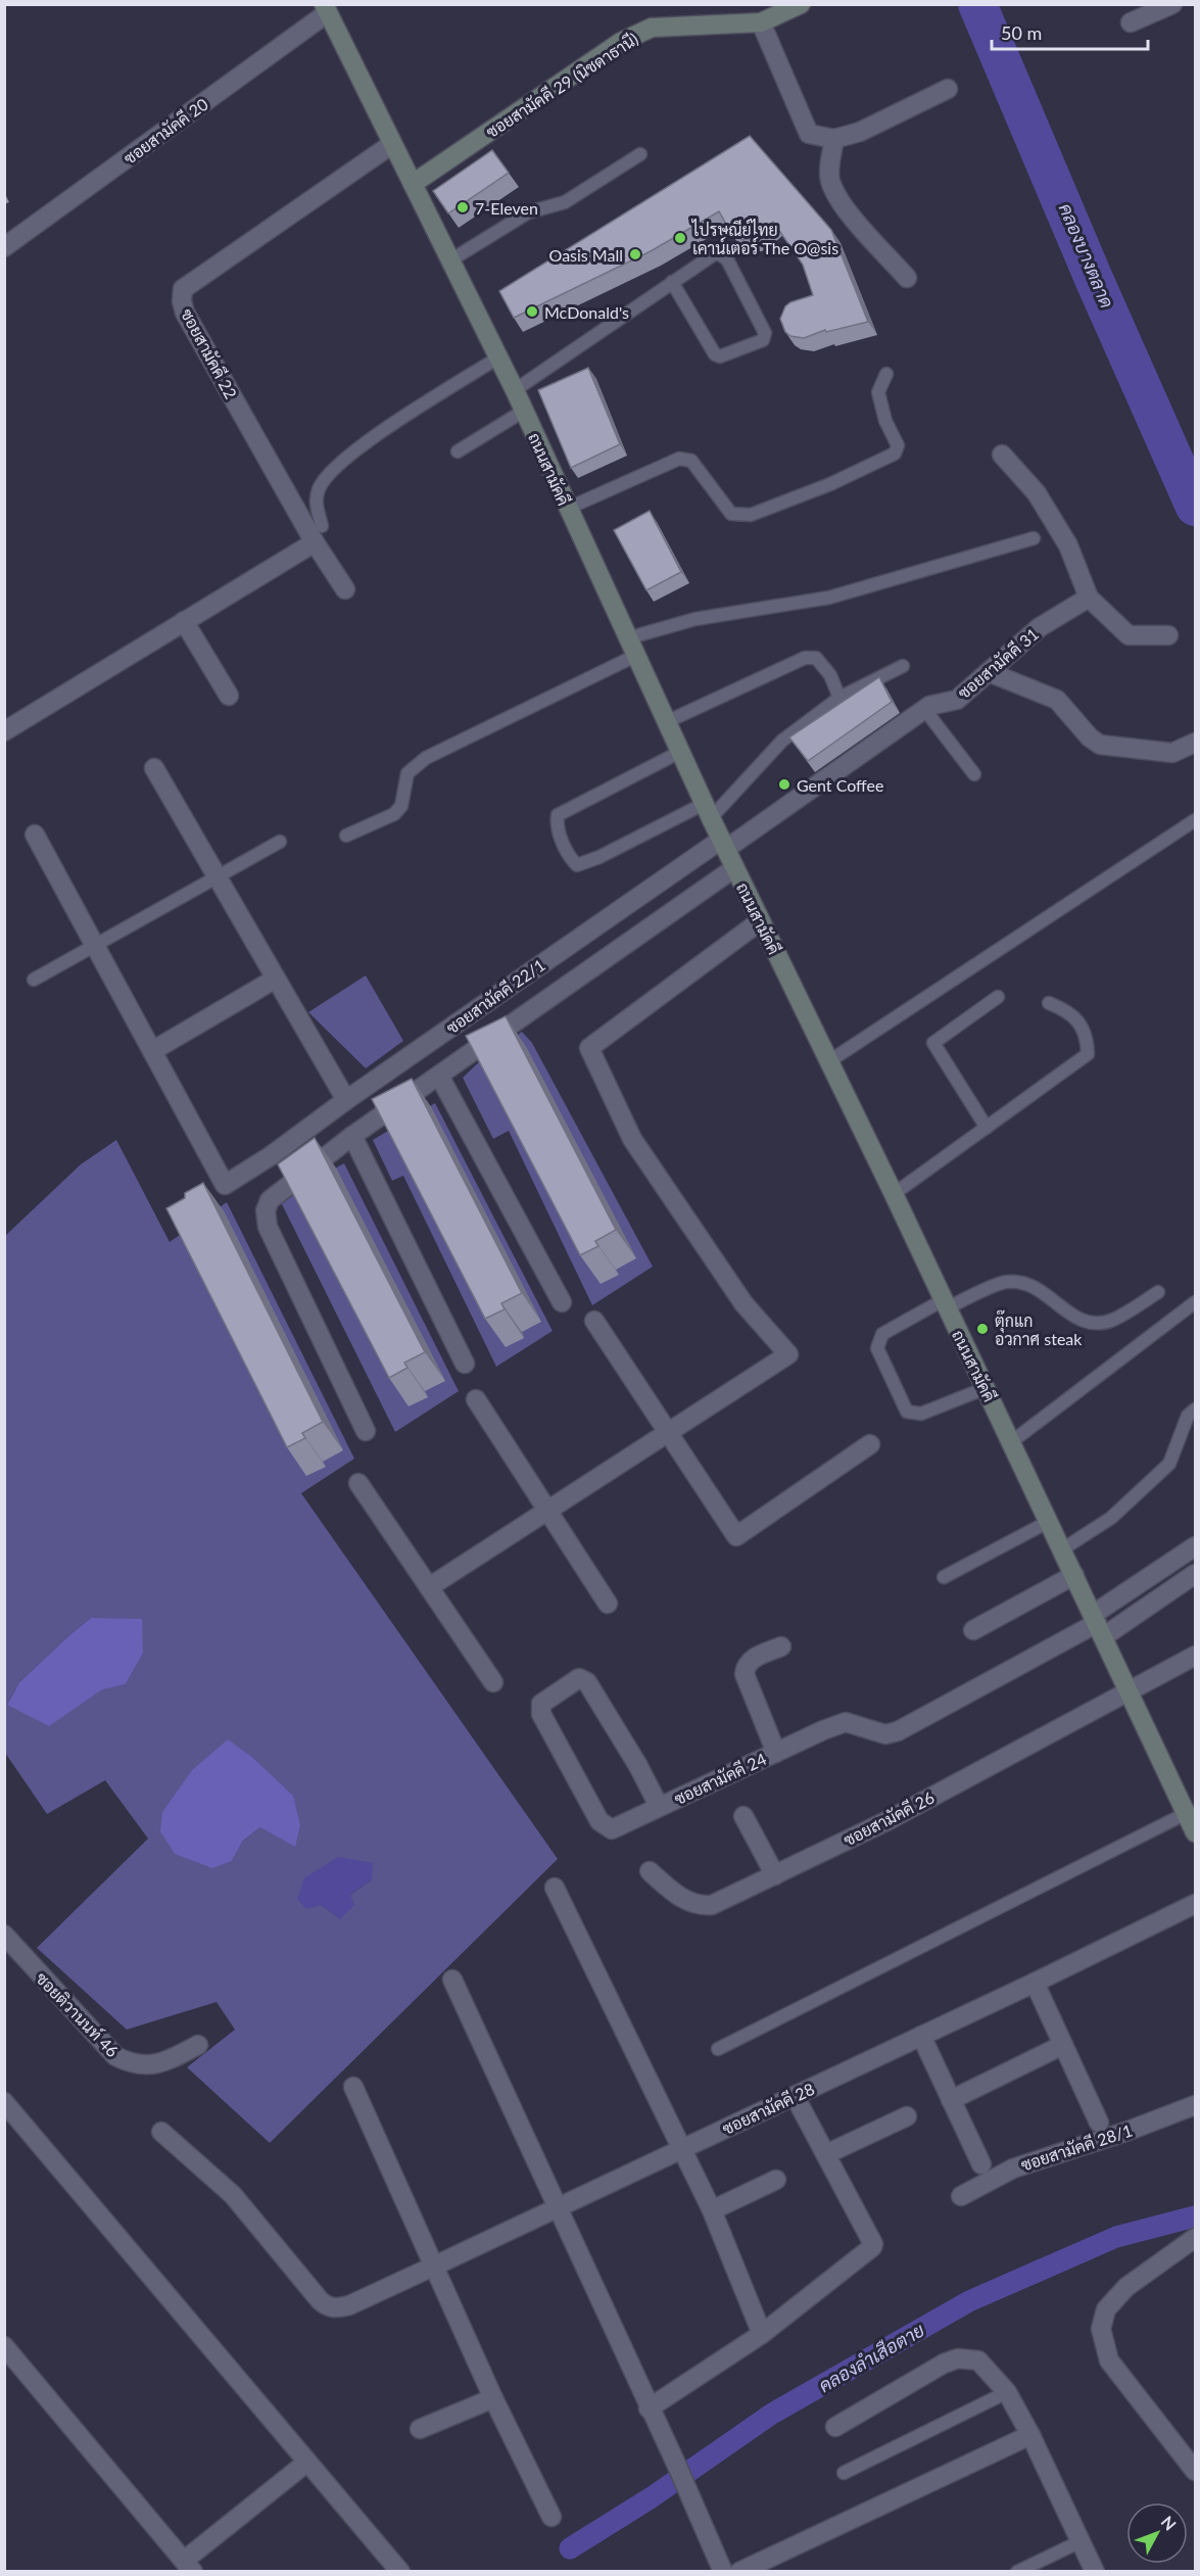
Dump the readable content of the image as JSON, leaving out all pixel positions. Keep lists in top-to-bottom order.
{
  "streets": {
    "main road": ["ซอยสามัคคี 29 (นิชดาธานี)", "ถนนสามัคคี"],
    "street": [
      "ซอยสามัคคี 20",
      "ซอยสามัคคี 22",
      "ซอยสามัคคี 31",
      "ซอยสามัคคี 22/1",
      "ซอยสามัคคี 24",
      "ซอยสามัคคี 26",
      "ซอยติวานนท์ 46",
      "ซอยสามัคคี 28",
      "ซอยสามัคคี 28/1"
    ]
  },
  "crossings": [
    ["ซอยสามัคคี 29 (นิชดาธานี)", "ถนนสามัคคี"],
    ["ซอยสามัคคี 20", "ถนนสามัคคี"],
    ["ซอยสามัคคี 22", "ถนนสามัคคี"],
    ["ถนนสามัคคี", "ซอยสามัคคี 31"],
    ["ถนนสามัคคี", "ซอยสามัคคี 22/1"],
    ["ถนนสามัคคี", "ซอยสามัคคี 24"],
    ["ถนนสามัคคี", "ซอยสามัคคี 26"],
    ["ซอยสามัคคี 31", "ซอยสามัคคี 22/1"]
  ],
  "water": ["คลองบางตลาด", "คลองลำเสือตาย"],
  "places": [
    "7-Eleven",
    "ไปรษณีย์ไทย เคาน์เตอร์ The O@sis",
    "Oasis Mall",
    "McDonald's",
    "Gent Coffee",
    "ตุ๊กแก อวกาศ steak"
  ],
  "scale_bar": "50 m",
  "north": "top right"
}
